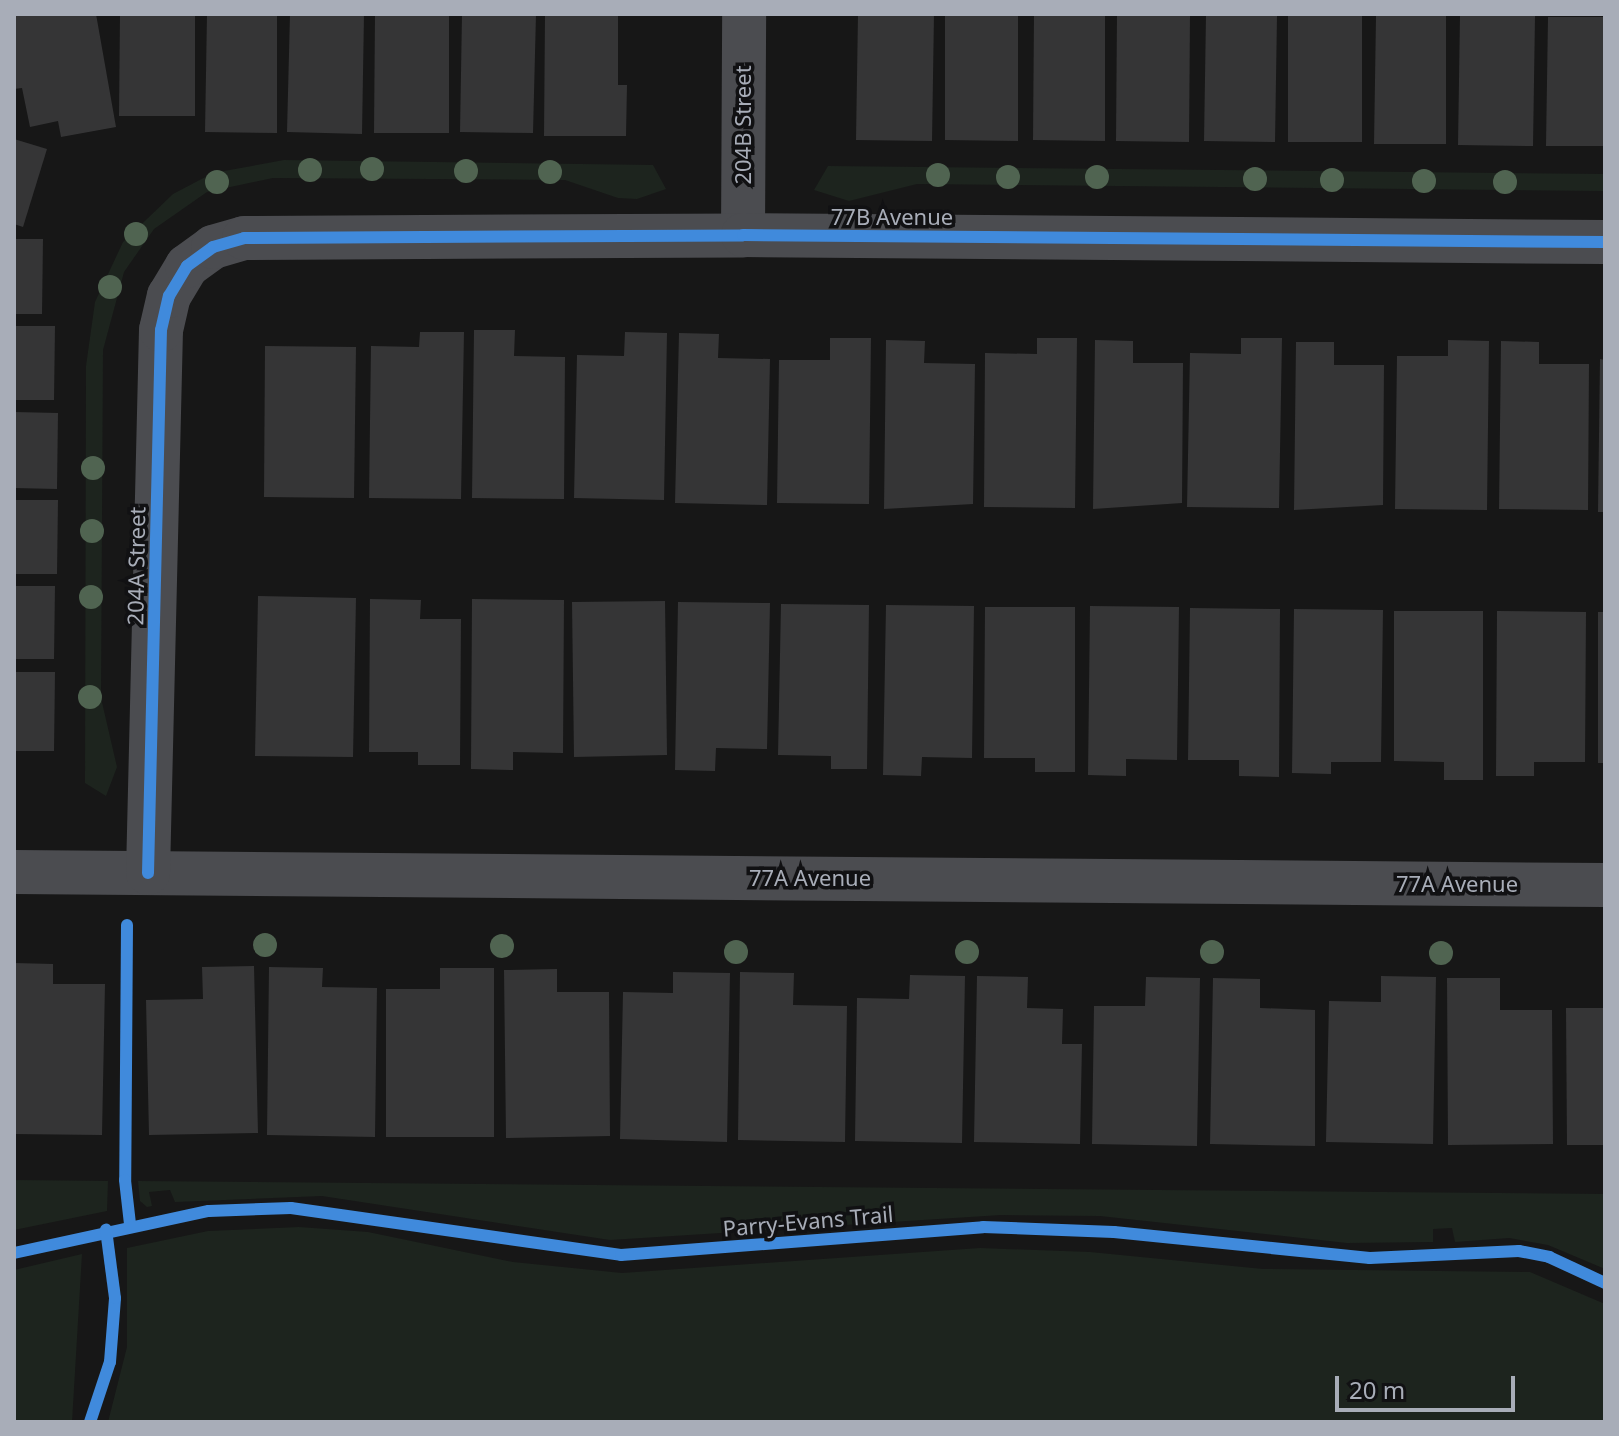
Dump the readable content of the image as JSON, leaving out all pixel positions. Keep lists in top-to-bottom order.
{
  "streets": {
    "street": [
      "204B Street",
      "77B Avenue",
      "204A Street",
      "77A Avenue"
    ],
    "cycle path": ["Parry-Evans Trail"]
  },
  "crossings": [
    ["204B Street", "77B Avenue"],
    ["77B Avenue", "204A Street"],
    ["204A Street", "77A Avenue"]
  ],
  "scale_bar": "20 m"
}
